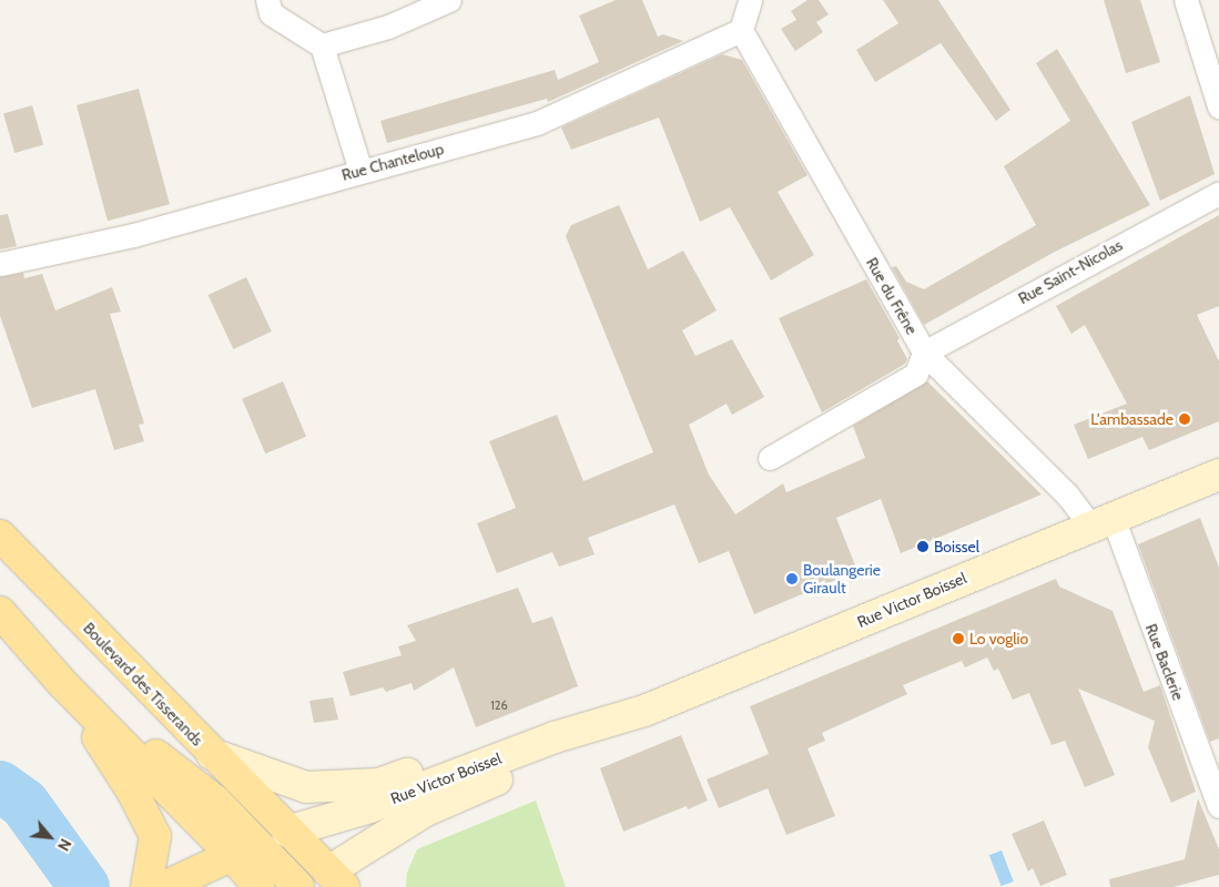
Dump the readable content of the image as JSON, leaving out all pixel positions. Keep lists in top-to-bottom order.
{
  "streets": {
    "main road": ["Rue Victor Boissel", "Boulevard des Tisserands"],
    "street": [
      "Rue Chanteloup",
      "Rue Saint-Nicolas",
      "Rue du Frêne",
      "Rue Baclerie"
    ]
  },
  "crossings": [
    ["Rue Chanteloup", "Rue du Frêne"],
    ["Rue Saint-Nicolas", "Rue du Frêne"],
    ["Rue du Frêne", "Rue Victor Boissel"],
    ["Rue du Frêne", "Rue Baclerie"],
    ["Rue Victor Boissel", "Rue Baclerie"],
    ["Rue Victor Boissel", "Boulevard des Tisserands"]
  ],
  "places": [
    "L'ambassade",
    "Boissel",
    "Boulangerie Girault",
    "Lo voglio"
  ],
  "house_numbers": ["126"],
  "north": "bottom right"
}
